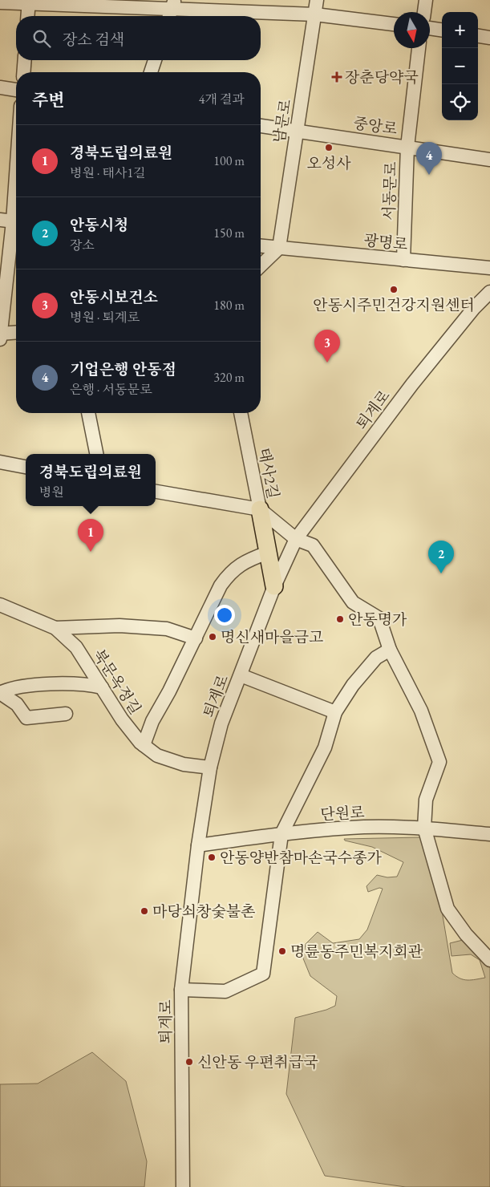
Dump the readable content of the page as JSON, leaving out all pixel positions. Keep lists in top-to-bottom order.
{
  "streets": {
    "street": [
      "남문로",
      "중앙로",
      "서동문로",
      "광명로",
      "퇴계로",
      "태사2길",
      "북문옥정길",
      "단원로"
    ]
  },
  "crossings": [
    ["남문로", "중앙로"],
    ["남문로", "광명로"],
    ["중앙로", "서동문로"],
    ["서동문로", "광명로"],
    ["퇴계로", "북문옥정길"],
    ["퇴계로", "단원로"]
  ],
  "places": {
    "health": ["장춘당약국"],
    "other": [
      "오성사",
      "안동시주민건강지원센터",
      "안동명가",
      "명신새마을금고",
      "안동양반참마손국수종가",
      "마당쇠창숯불촌",
      "명륜동주민복지회관",
      "신안동 우편취급국"
    ]
  },
  "north": "bottom",
  "page": {
    "map_buttons": ["+", "−"],
    "search": "장소 검색",
    "heading": ["주변", "4개 결과"],
    "list": [
      {
        "mark": "1",
        "name": "경북도립의료원",
        "note": "병원 · 태사1길",
        "value": "100 m"
      },
      {
        "mark": "2",
        "name": "안동시청",
        "note": "장소",
        "value": "150 m"
      },
      {
        "mark": "3",
        "name": "안동시보건소",
        "note": "병원 · 퇴계로",
        "value": "180 m"
      },
      {
        "mark": "4",
        "name": "기업은행 안동점",
        "note": "은행 · 서동문로",
        "value": "320 m"
      }
    ],
    "pins": [
      "4",
      "3",
      "1",
      "2"
    ],
    "popup": ["경북도립의료원", "병원"]
  }
}
